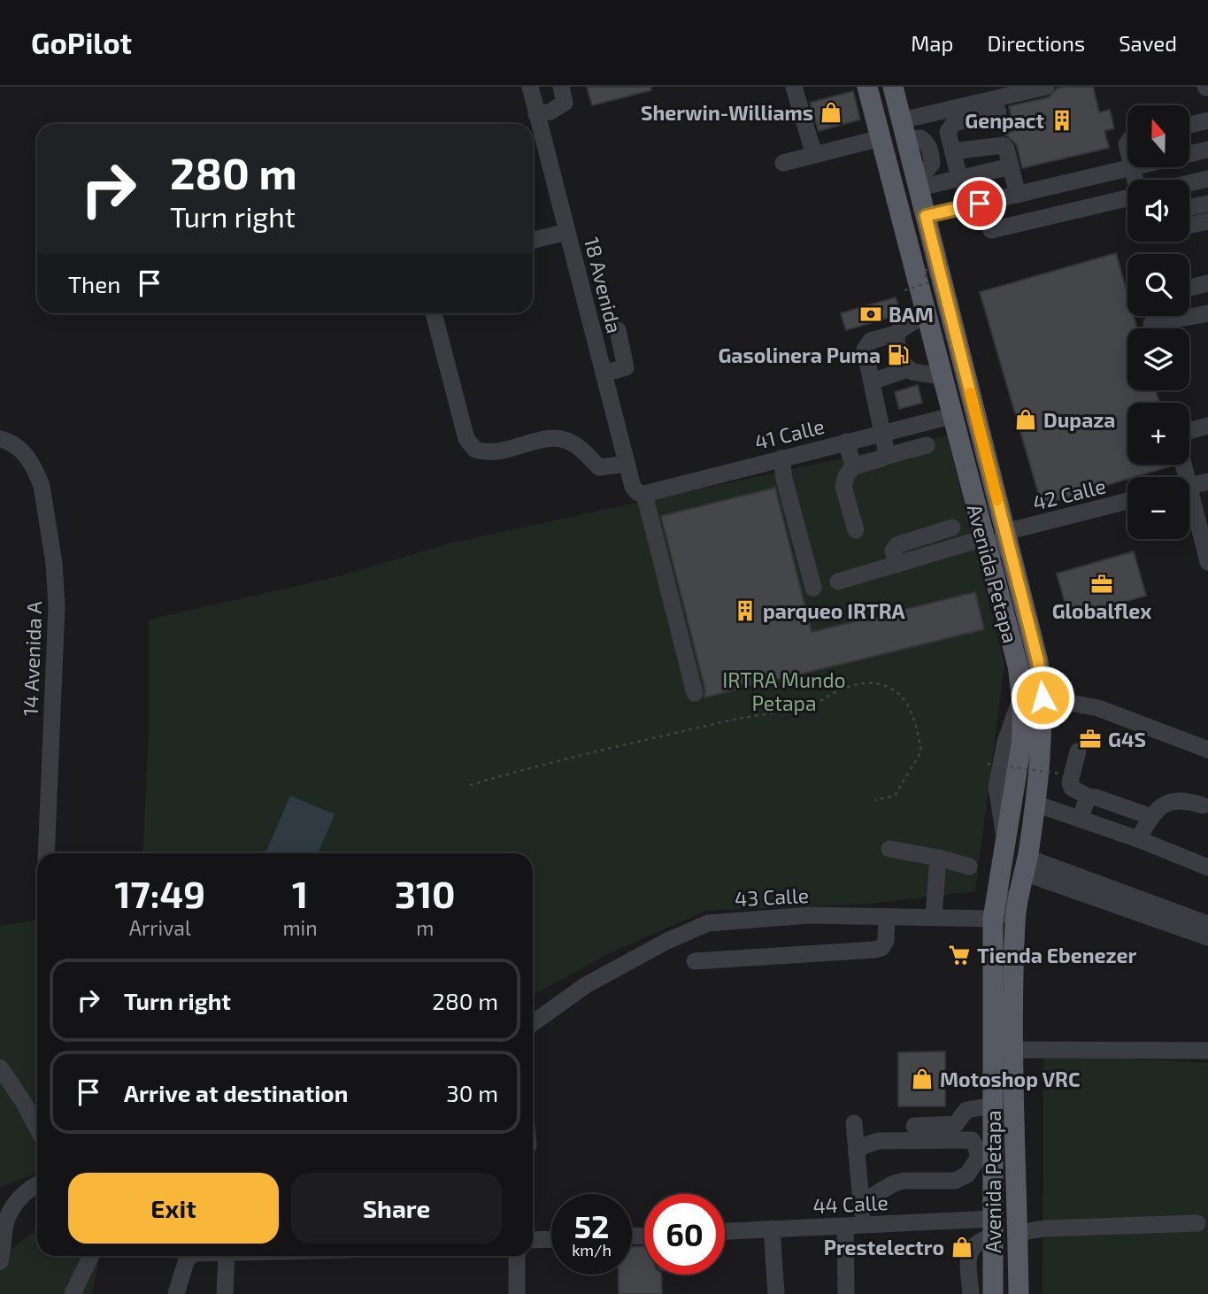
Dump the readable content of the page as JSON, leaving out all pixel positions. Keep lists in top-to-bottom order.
{
  "streets": {
    "main road": ["Avenida Petapa"],
    "street": [
      "18 Avenida",
      "41 Calle",
      "42 Calle",
      "14 Avenida A",
      "43 Calle",
      "44 Calle"
    ]
  },
  "crossings": [
    ["18 Avenida", "41 Calle"],
    ["41 Calle", "Avenida Petapa"],
    ["42 Calle", "Avenida Petapa"],
    ["Avenida Petapa", "43 Calle"],
    ["Avenida Petapa", "44 Calle"]
  ],
  "parks": ["IRTRA Mundo Petapa"],
  "places": {
    "shop": [
      "Sherwin-Williams",
      "Dupaza",
      "Motoshop VRC",
      "Prestelectro"
    ],
    "building": ["Genpact", "parqueo IRTRA"],
    "bank": ["BAM"],
    "fuel station": ["Gasolinera Puma"],
    "office": ["Globalflex", "G4S"],
    "supermarket": ["Tienda Ebenezer"]
  },
  "north": "top",
  "page": {
    "header": "GoPilot",
    "nav": ["Map", "Directions", "Saved"],
    "map_buttons": ["+", "−"],
    "turn": ["280 m", "Turn right"],
    "then": "Then",
    "eta": [
      "17:49",
      "Arrival",
      "1",
      "min",
      "310",
      "m"
    ],
    "list": [
      {
        "name": "Turn right",
        "value": "280 m"
      },
      {
        "name": "Arrive at destination",
        "value": "30 m"
      }
    ],
    "buttons": ["Exit", "Share"],
    "speed": "52 km/h",
    "limit": "60"
  }
}
